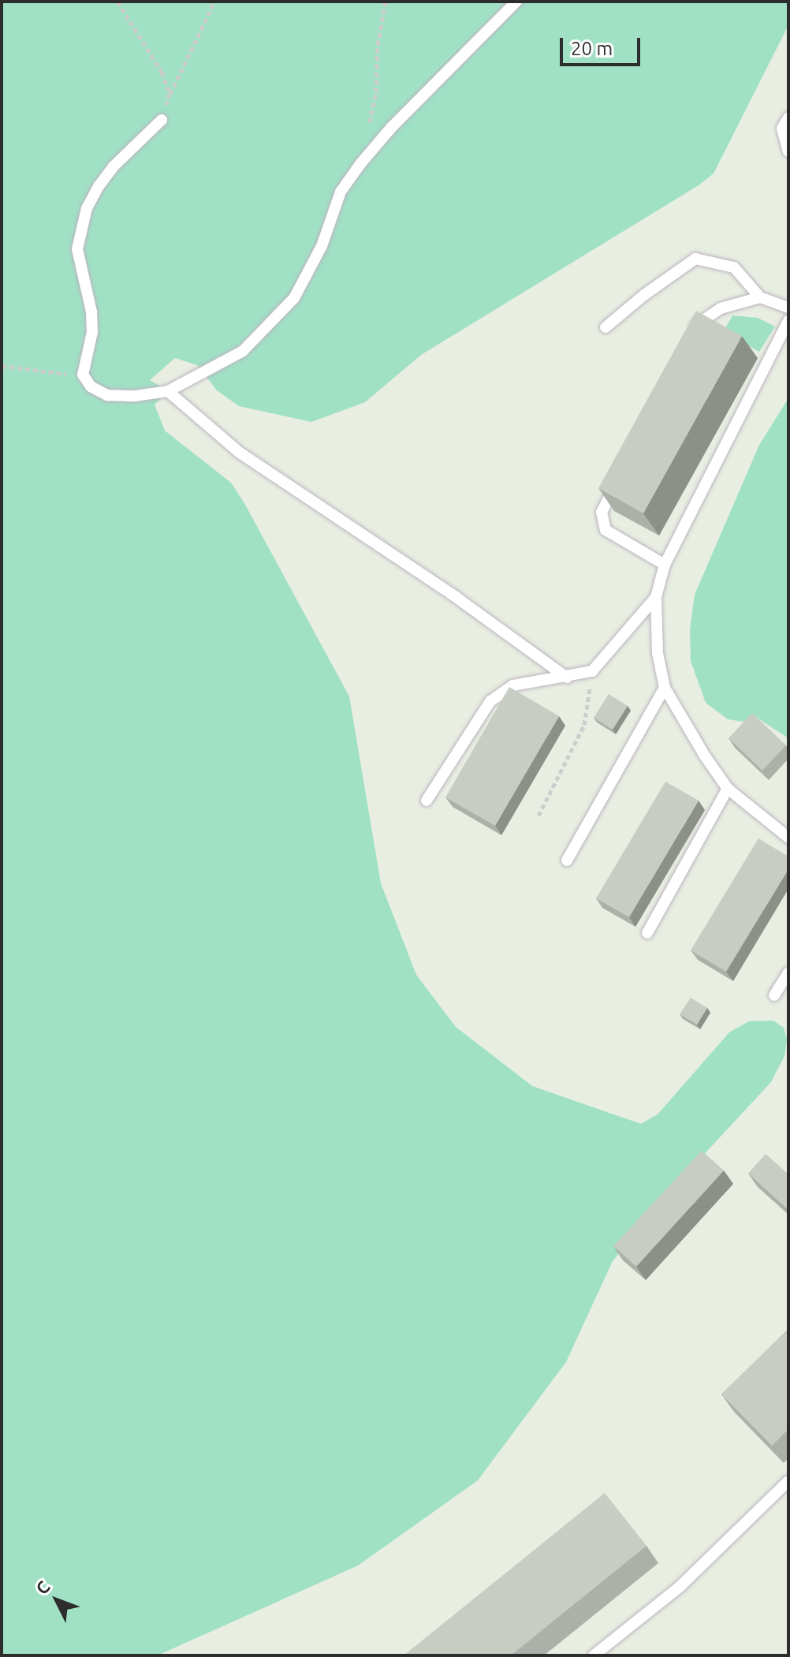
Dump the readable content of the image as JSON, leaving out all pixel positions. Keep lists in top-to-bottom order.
{
  "scale_bar": "20 m",
  "north": "top left"
}
